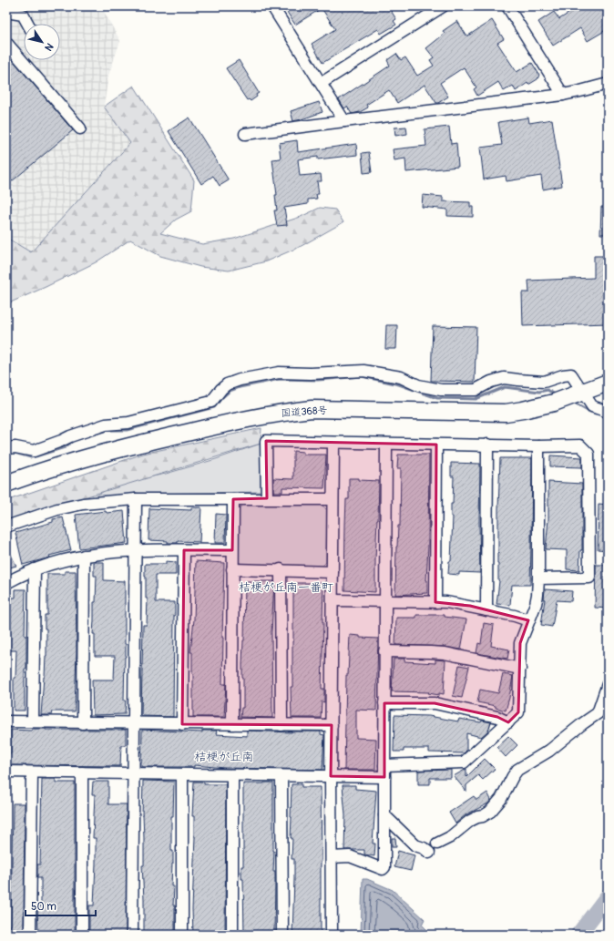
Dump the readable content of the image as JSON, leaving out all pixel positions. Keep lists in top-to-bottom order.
{
  "streets": {
    "highway": ["国道368号"]
  },
  "districts": ["桔梗が丘南一番町", "桔梗が丘南"],
  "scale_bar": "50 m",
  "north": "bottom right"
}
